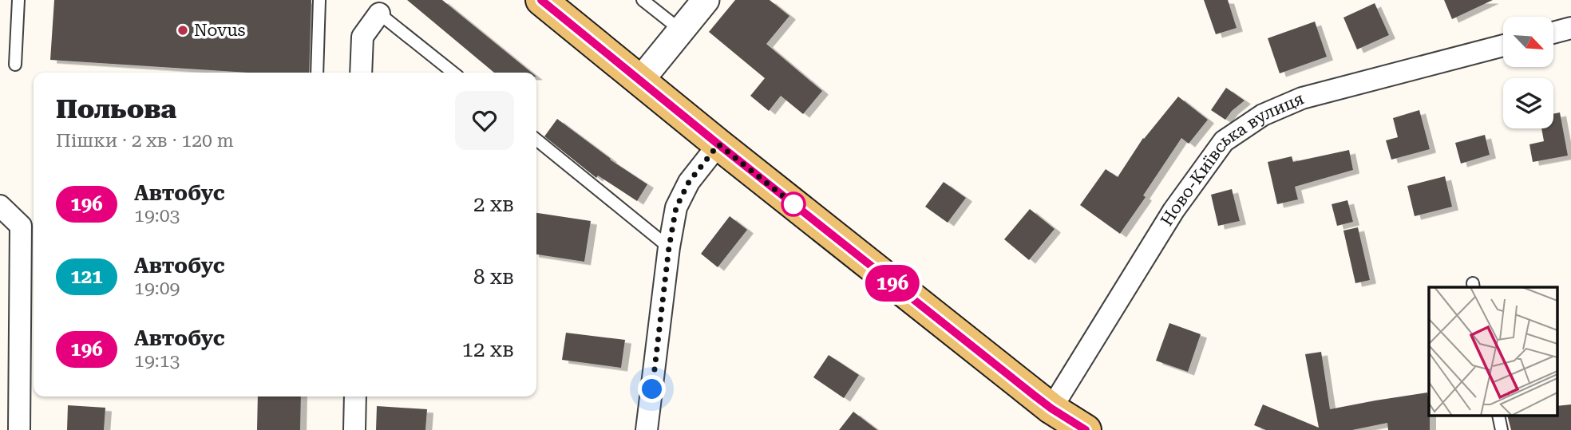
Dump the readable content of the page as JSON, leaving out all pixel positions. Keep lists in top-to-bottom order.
{
  "streets": {
    "street": ["Ново-Київська вулиця"]
  },
  "places": ["Novus"],
  "lines": ["bus line 196"],
  "north": "bottom right",
  "page": {
    "on_map": "196",
    "heading": ["Польова", "Пішки · 2 хв · 120 m"],
    "list": [
      {
        "mark": "196",
        "name": "Автобус",
        "note": "19:03",
        "value": "2 хв"
      },
      {
        "mark": "121",
        "name": "Автобус",
        "note": "19:09",
        "value": "8 хв"
      },
      {
        "mark": "196",
        "name": "Автобус",
        "note": "19:13",
        "value": "12 хв"
      }
    ]
  }
}
